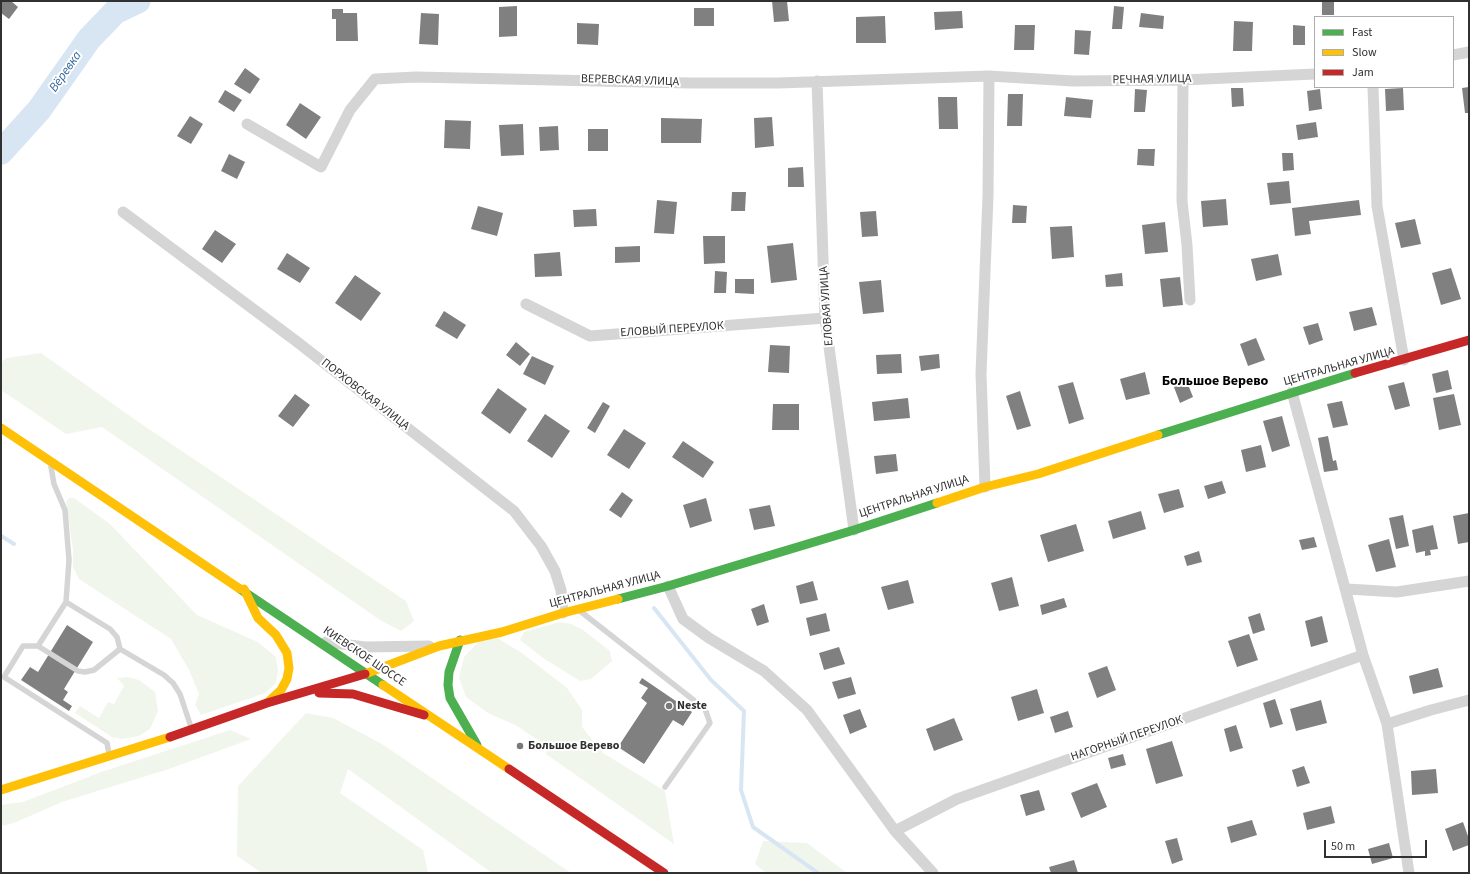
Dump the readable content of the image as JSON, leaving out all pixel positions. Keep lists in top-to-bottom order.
{
  "streets": {
    "street": [
      "РЕЧНАЯ УЛИЦА",
      "ВЕРЕВСКАЯ УЛИЦА",
      "ЕЛОВАЯ УЛИЦА",
      "ЕЛОВЫЙ ПЕРЕУЛОК",
      "ЦЕНТРАЛЬНАЯ УЛИЦА",
      "ПОРХОВСКАЯ УЛИЦА",
      "КИЕВСКОЕ ШОССЕ",
      "НАГОРНЫЙ ПЕРЕУЛОК"
    ]
  },
  "crossings": [
    ["РЕЧНАЯ УЛИЦА", "ВЕРЕВСКАЯ УЛИЦА"],
    ["ВЕРЕВСКАЯ УЛИЦА", "ЕЛОВАЯ УЛИЦА"],
    ["ЕЛОВАЯ УЛИЦА", "ЕЛОВЫЙ ПЕРЕУЛОК"],
    ["ЕЛОВАЯ УЛИЦА", "ЦЕНТРАЛЬНАЯ УЛИЦА"],
    ["ЦЕНТРАЛЬНАЯ УЛИЦА", "ПОРХОВСКАЯ УЛИЦА"],
    ["ЦЕНТРАЛЬНАЯ УЛИЦА", "КИЕВСКОЕ ШОССЕ"]
  ],
  "districts": ["Большое Верево"],
  "water": ["Вёревка"],
  "places": ["Neste", "Большое Верево"],
  "legend": ["Fast", "Slow", "Jam"],
  "scale_bar": "50 m"
}
